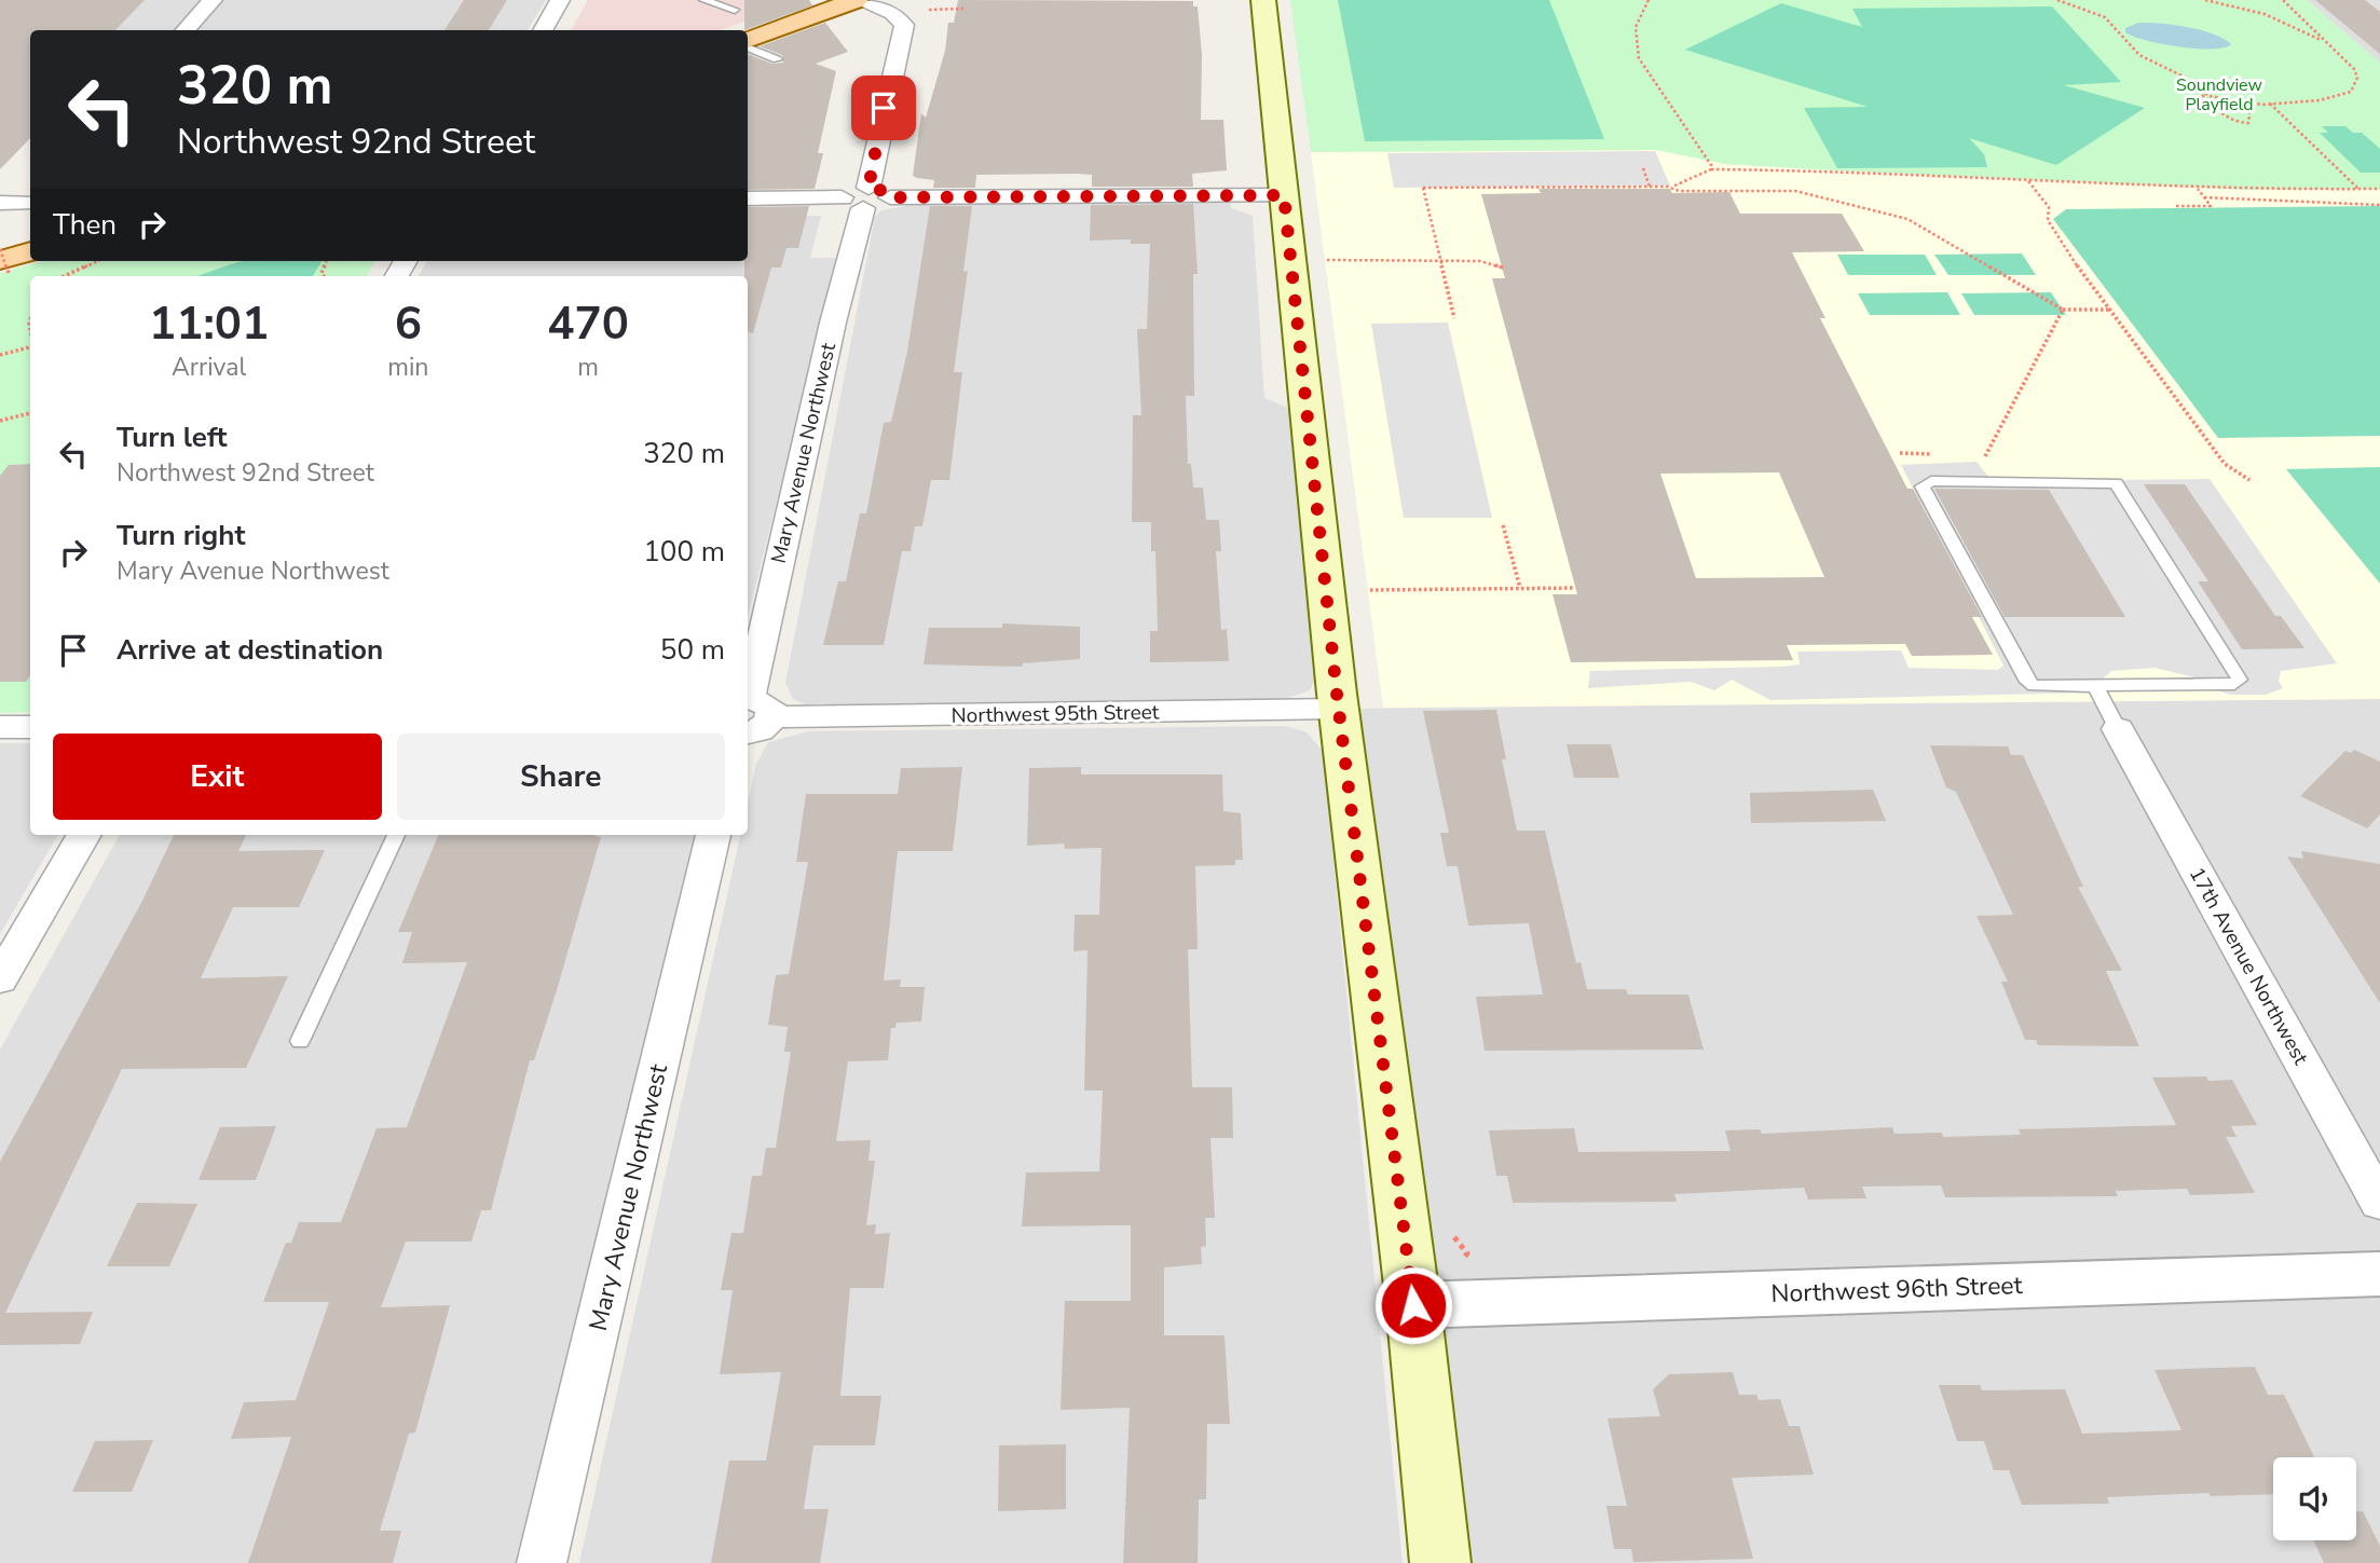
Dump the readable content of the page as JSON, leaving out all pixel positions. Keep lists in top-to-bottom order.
{
  "streets": {
    "street": [
      "Mary Avenue Northwest",
      "Northwest 95th Street",
      "17th Avenue Northwest",
      "Northwest 96th Street"
    ]
  },
  "crossings": [
    ["Mary Avenue Northwest", "Northwest 95th Street"]
  ],
  "parks": ["Soundview Playfield"],
  "page": {
    "turn": ["320 m", "Northwest 92nd Street"],
    "then": "Then",
    "eta": [
      "11:01",
      "Arrival",
      "6",
      "min",
      "470",
      "m"
    ],
    "list": [
      {
        "name": "Turn left",
        "note": "Northwest 92nd Street",
        "value": "320 m"
      },
      {
        "name": "Turn right",
        "note": "Mary Avenue Northwest",
        "value": "100 m"
      },
      {
        "name": "Arrive at destination",
        "value": "50 m"
      }
    ],
    "buttons": ["Exit", "Share"]
  }
}
